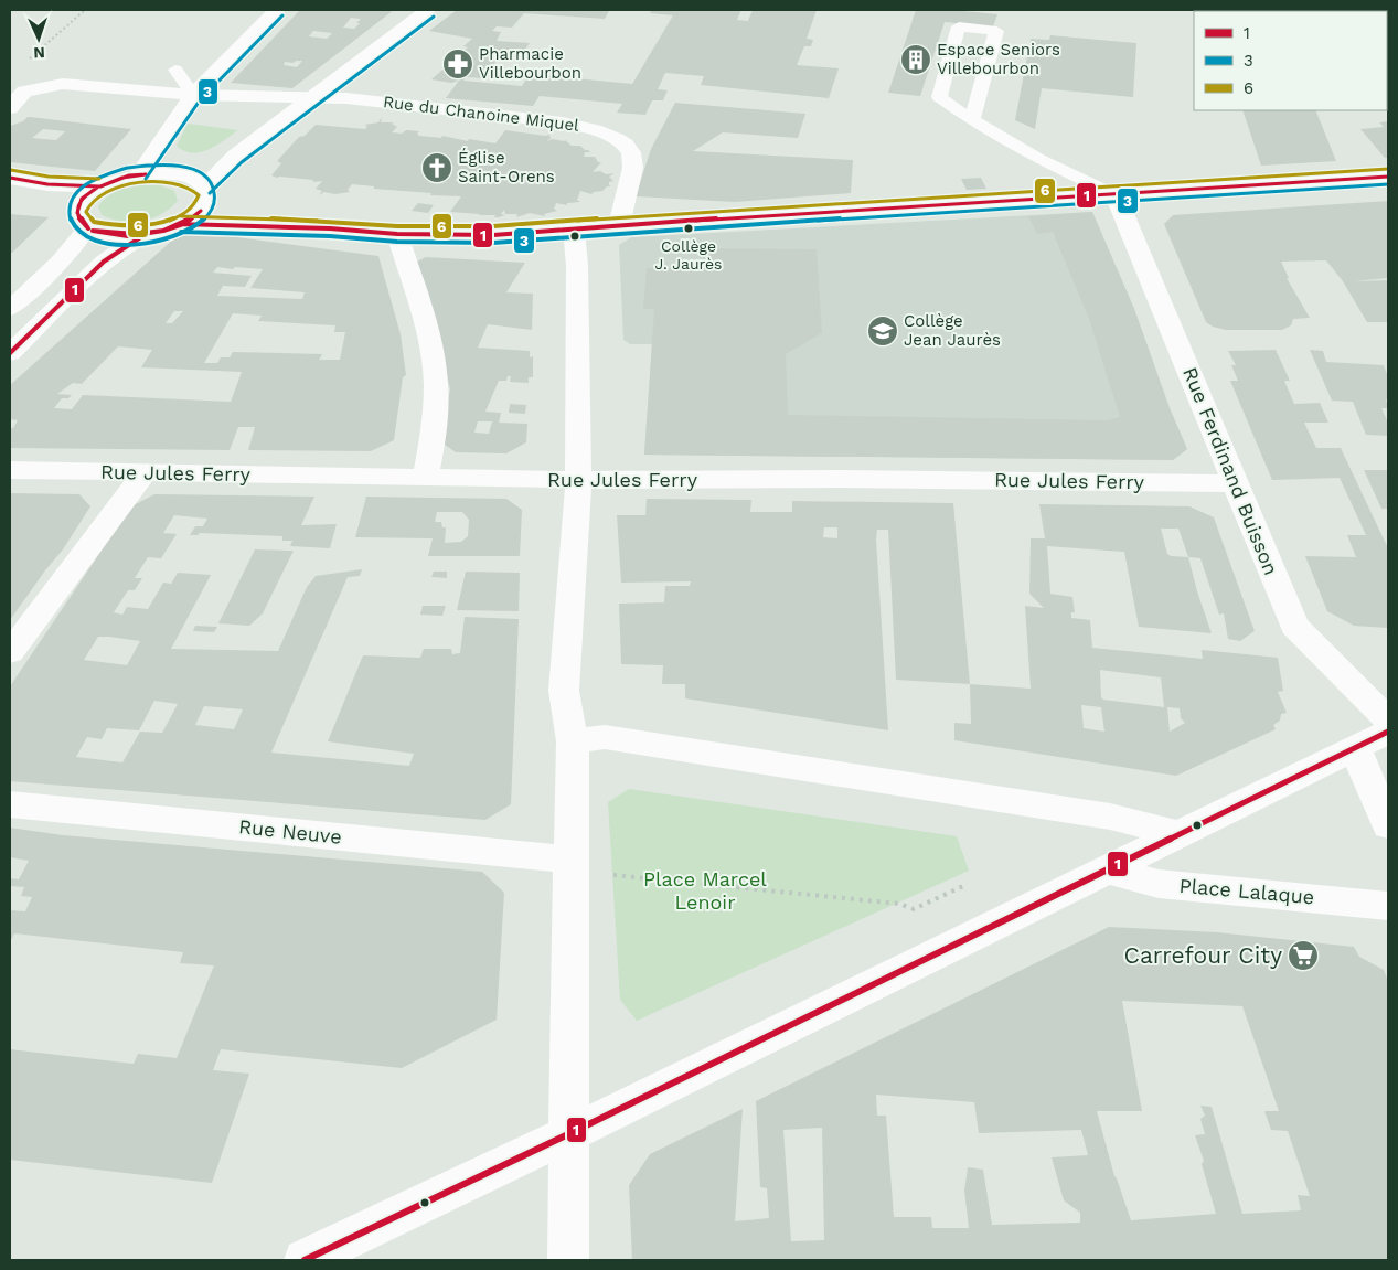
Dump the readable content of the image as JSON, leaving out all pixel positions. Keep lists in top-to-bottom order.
{
  "streets": {
    "street": [
      "Rue du Chanoine Miquel",
      "Rue Ferdinand Buisson",
      "Rue Jules Ferry",
      "Rue Neuve",
      "Place Lalaque"
    ]
  },
  "crossings": [
    ["Rue Ferdinand Buisson", "Rue Jules Ferry"]
  ],
  "parks": ["Place Marcel Lenoir"],
  "places": {
    "building": ["Espace Seniors Villebourbon"],
    "pharmacy": ["Pharmacie Villebourbon"],
    "church": ["Église Saint-Orens"],
    "other": ["Collège J. Jaurès"],
    "school or university": ["Collège Jean Jaurès"],
    "supermarket": ["Carrefour City"]
  },
  "lines": ["transit line 3", "transit line 6", "transit line 1"],
  "legend": ["1", "3", "6"],
  "north": "bottom"
}
